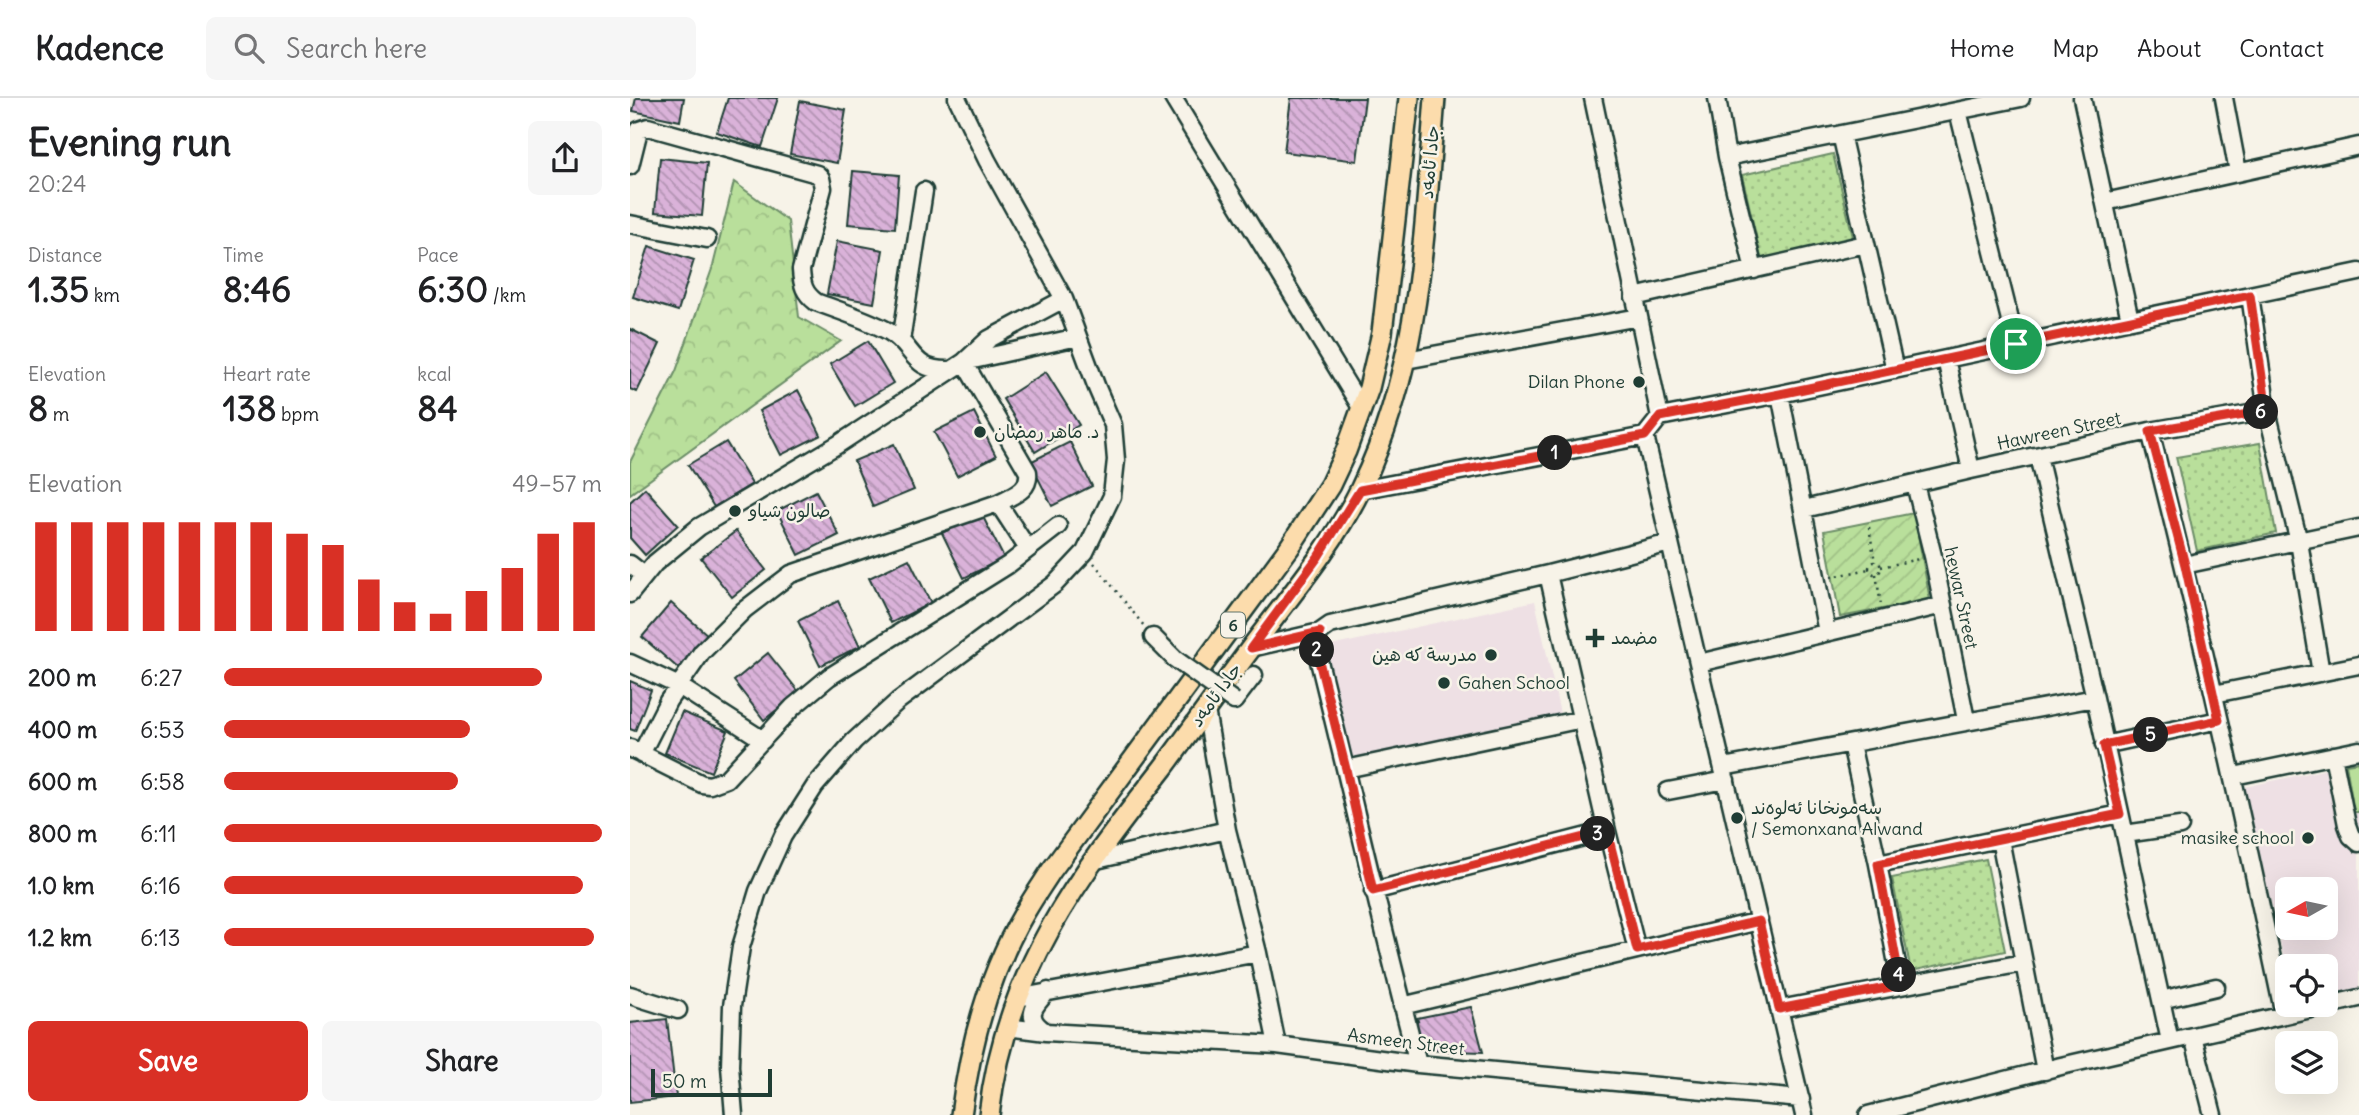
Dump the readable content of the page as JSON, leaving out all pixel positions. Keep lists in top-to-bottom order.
{
  "streets": {
    "main road": ["جادا ئامەد", "6"],
    "street": ["Hawreen Street", "hewar Street", "Asmeen Street"]
  },
  "crossings": [
    ["جادا ئامەد", "Asmeen Street"],
    ["Hawreen Street", "hewar Street"]
  ],
  "places": {
    "other": [
      "Dilan Phone",
      "د. ماهر رمضان",
      "صالون شياو",
      "مدرسة كه هين",
      "Gahen School",
      "سەمونخانا ئەلوەند / Semonxana Alwand",
      "masike school"
    ],
    "health": ["مضمد"]
  },
  "scale_bar": "50 m",
  "north": "left",
  "page": {
    "header": "Kadence",
    "search": "Search here",
    "nav": [
      "Home",
      "Map",
      "About",
      "Contact"
    ],
    "heading": ["Evening run", "20:24"],
    "stats": [
      ["Distance", "1.35 km"],
      ["Time", "8:46"],
      ["Pace", "6:30 /km"],
      ["Elevation", "8 m"],
      ["Heart rate", "138 bpm"],
      ["kcal", "84"]
    ],
    "pins": [
      "6",
      "1",
      "2",
      "5",
      "3",
      "4"
    ],
    "chart": ["Elevation", "49–57 m"],
    "list": [
      {
        "name": "200 m",
        "note": "6:27"
      },
      {
        "name": "400 m",
        "note": "6:53"
      },
      {
        "name": "600 m",
        "note": "6:58"
      },
      {
        "name": "800 m",
        "note": "6:11"
      },
      {
        "name": "1.0 km",
        "note": "6:16"
      },
      {
        "name": "1.2 km",
        "note": "6:13"
      }
    ],
    "buttons": ["Save", "Share"],
    "scale": "50 m"
  }
}
